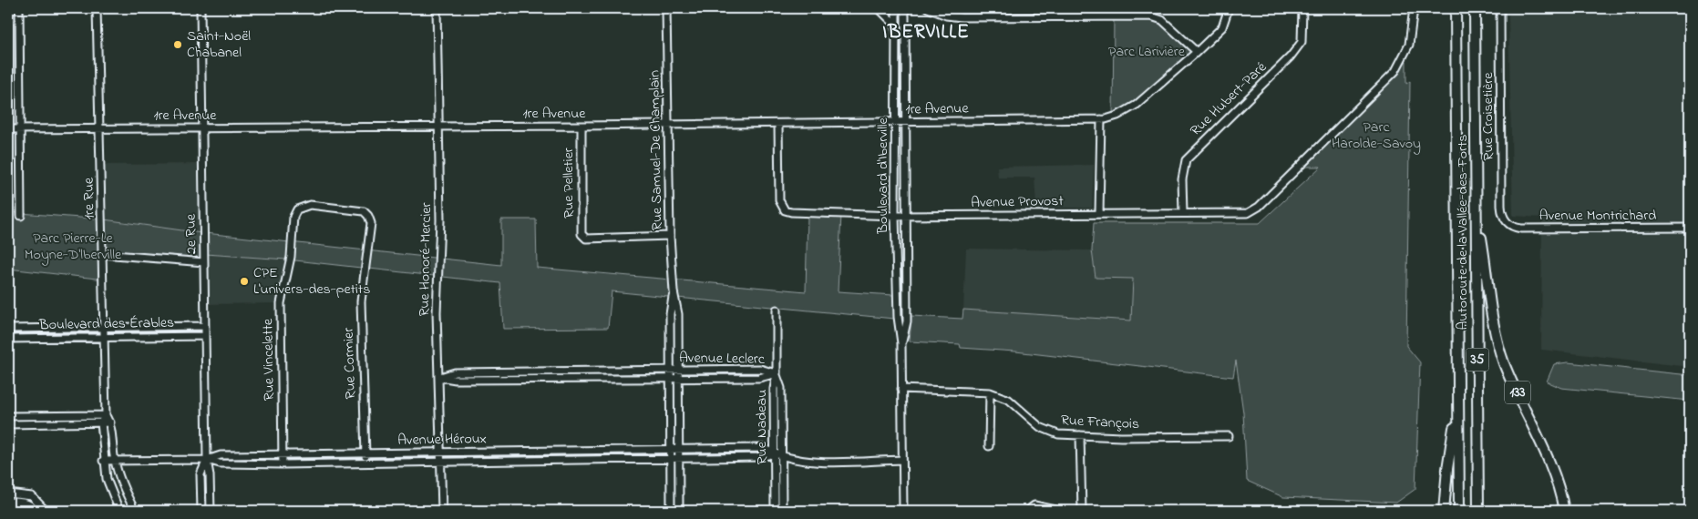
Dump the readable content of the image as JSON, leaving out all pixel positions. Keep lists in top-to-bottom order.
{
  "streets": {
    "highway": ["Autoroute de la Vallée-des-Forts", "35", "133"],
    "street": [
      "Rue Hubert-Paré",
      "1re Avenue",
      "Rue Croisetière",
      "Rue Samuel-De Champlain",
      "Boulevard d'Iberville",
      "Rue Pelletier",
      "1re Rue",
      "Avenue Provost",
      "Avenue Montrichard",
      "2e Rue",
      "Rue Honoré-Mercier",
      "Boulevard des Érables",
      "Avenue Leclerc",
      "Rue Vincelette",
      "Rue Cormier",
      "Rue François",
      "Rue Nadeau",
      "Avenue Héroux"
    ]
  },
  "crossings": [
    ["Rue Hubert-Paré", "Avenue Provost"],
    ["1re Avenue", "Rue Samuel-De Champlain"],
    ["1re Avenue", "Boulevard d'Iberville"],
    ["1re Avenue", "Rue Pelletier"],
    ["1re Avenue", "1re Rue"],
    ["1re Avenue", "Avenue Provost"],
    ["1re Avenue", "2e Rue"],
    ["1re Avenue", "Rue Honoré-Mercier"],
    ["Rue Croisetière", "Avenue Montrichard"],
    ["Rue Samuel-De Champlain", "Rue Pelletier"],
    ["Rue Samuel-De Champlain", "Avenue Leclerc"],
    ["Rue Samuel-De Champlain", "Avenue Héroux"],
    ["Boulevard d'Iberville", "Avenue Provost"],
    ["Boulevard d'Iberville", "Rue François"],
    ["Boulevard d'Iberville", "Avenue Héroux"],
    ["1re Rue", "Boulevard des Érables"],
    ["Autoroute de la Vallée-des-Forts", "133"],
    ["2e Rue", "Boulevard des Érables"],
    ["2e Rue", "Avenue Héroux"],
    ["Rue Honoré-Mercier", "Avenue Leclerc"],
    ["Rue Honoré-Mercier", "Avenue Héroux"],
    ["Avenue Leclerc", "Rue Nadeau"],
    ["Rue Vincelette", "Rue Cormier"],
    ["Rue Vincelette", "Avenue Héroux"],
    ["Rue Cormier", "Avenue Héroux"],
    ["Rue Nadeau", "Avenue Héroux"]
  ],
  "districts": ["IBERVILLE"],
  "parks": ["Parc Larivière", "Parc Harolde-Savoy", "Parc Pierre-Le Moyne-D'lberville"],
  "places": ["Saint-Noël Chabanel", "CPE L'univers-des-petits"]
}
